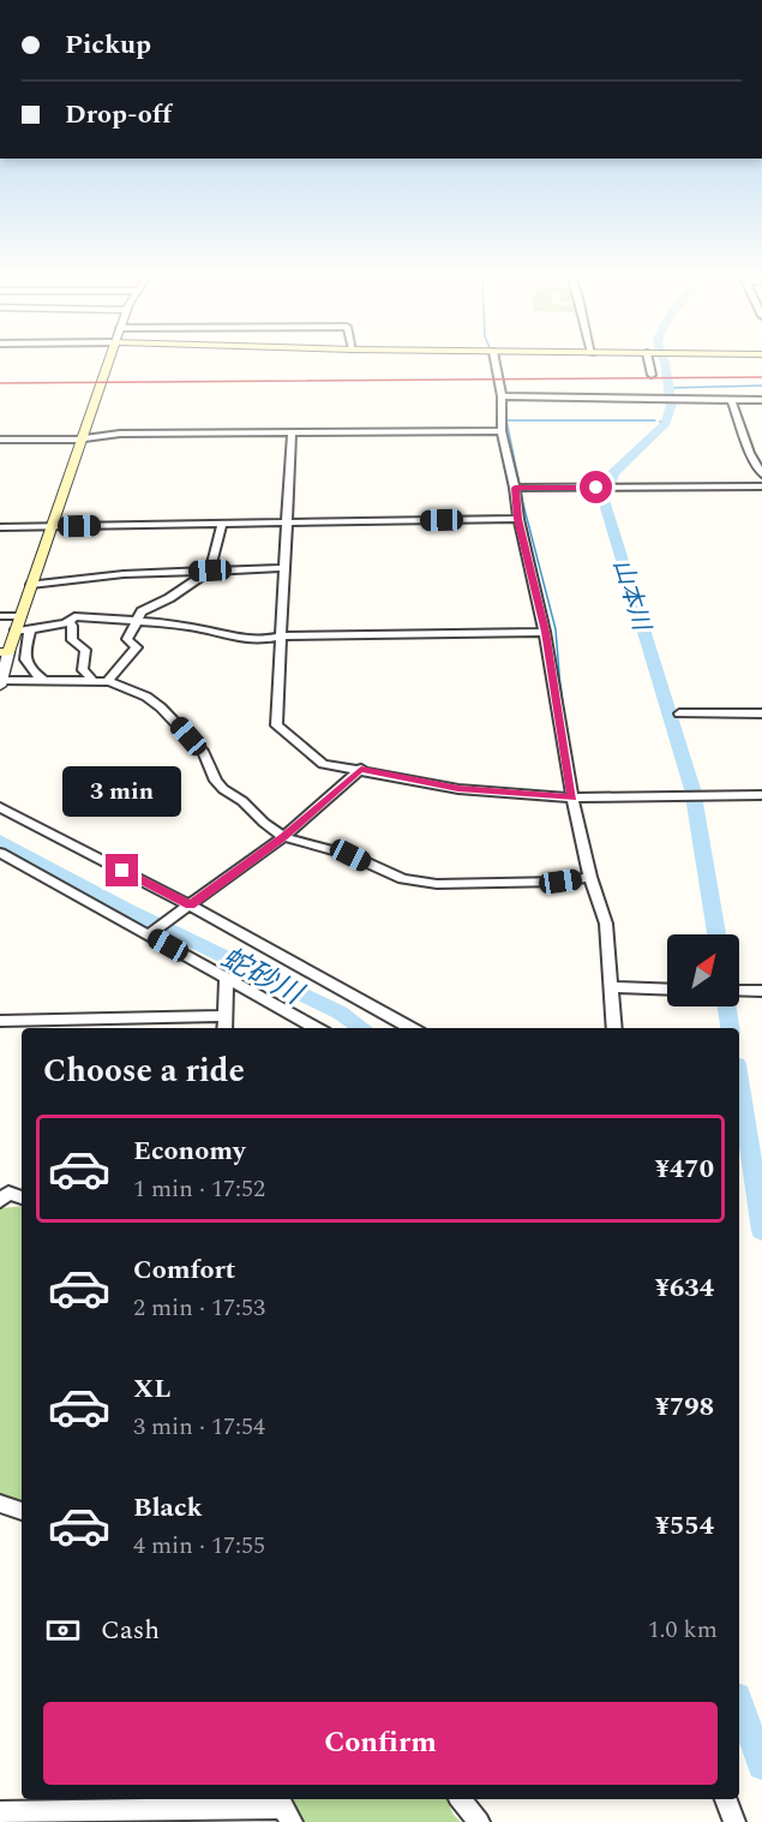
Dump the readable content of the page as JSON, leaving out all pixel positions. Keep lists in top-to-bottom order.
{
  "water": ["山本川", "蛇砂川"],
  "north": "top right",
  "page": {
    "banner": ["Pickup", "Drop-off"],
    "bubble": "3 min",
    "heading": "Choose a ride",
    "list": [
      {
        "name": "Economy",
        "note": "1 min · 17:52",
        "value": "¥470"
      },
      {
        "name": "Comfort",
        "note": "2 min · 17:53",
        "value": "¥634"
      },
      {
        "name": "XL",
        "note": "3 min · 17:54",
        "value": "¥798"
      },
      {
        "name": "Black",
        "note": "4 min · 17:55",
        "value": "¥554"
      }
    ],
    "pay": ["Cash", "1.0 km"],
    "buttons": "Confirm"
  }
}
